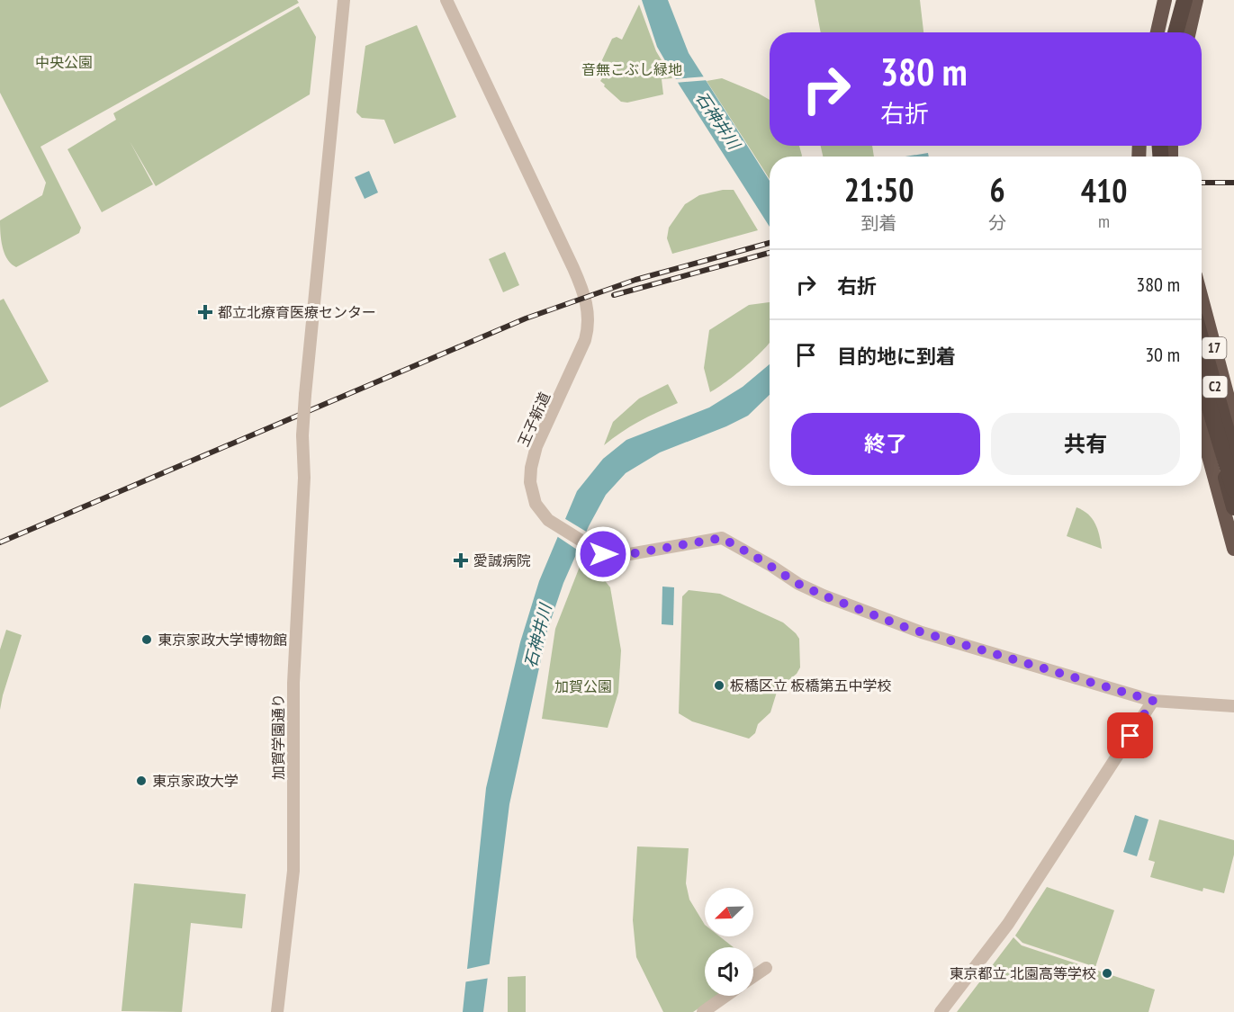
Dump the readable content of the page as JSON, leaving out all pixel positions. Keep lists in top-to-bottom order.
{
  "streets": {
    "highway": ["17", "C2"],
    "street": ["王子新道", "加賀学園通り"]
  },
  "water": ["石神井川"],
  "parks": ["中央公園", "音無こぶし緑地", "加賀公園"],
  "places": {
    "health": ["都立北療育医療センター", "愛誠病院"],
    "other": [
      "東京家政大学博物館",
      "板橋区立 板橋第五中学校",
      "東京家政大学",
      "東京都立 北園高等学校"
    ]
  },
  "north": "bottom left",
  "page": {
    "turn": ["380 m", "右折"],
    "eta": [
      "21:50",
      "到着",
      "6",
      "分",
      "410",
      "m"
    ],
    "list": [
      {
        "name": "右折",
        "value": "380 m"
      },
      {
        "name": "目的地に到着",
        "value": "30 m"
      }
    ],
    "buttons": ["終了", "共有"]
  }
}
